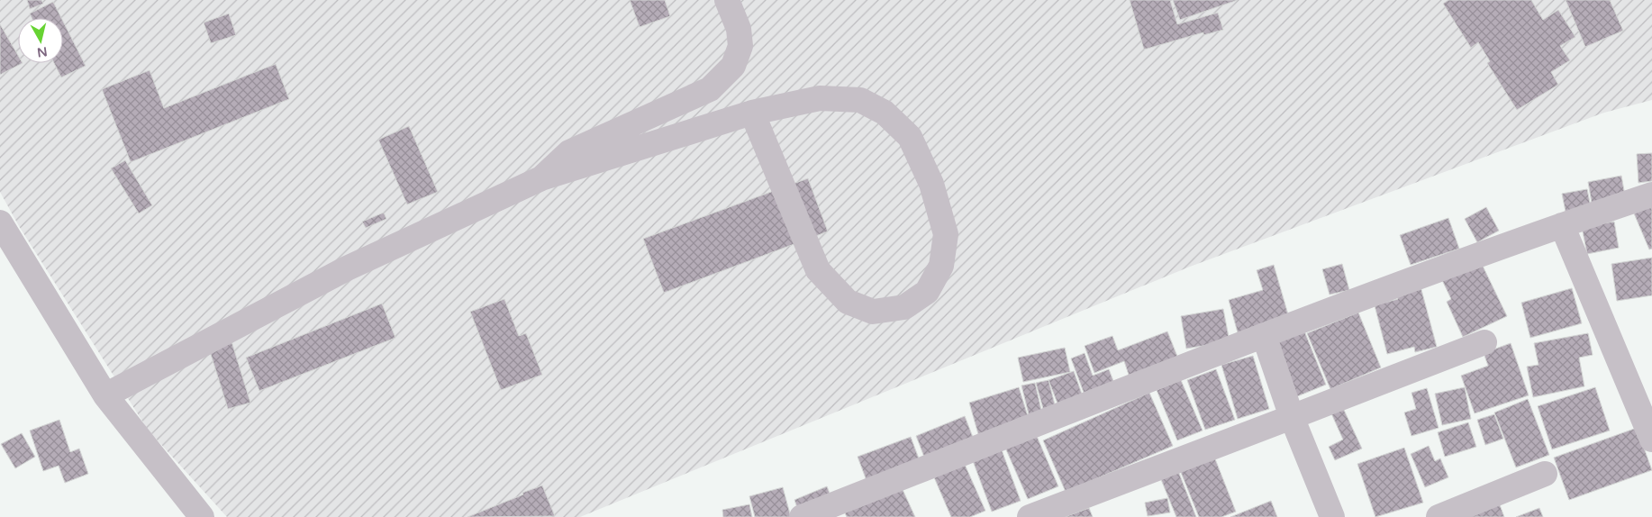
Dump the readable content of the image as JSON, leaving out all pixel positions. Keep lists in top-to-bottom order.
{
  "north": "bottom"
}
